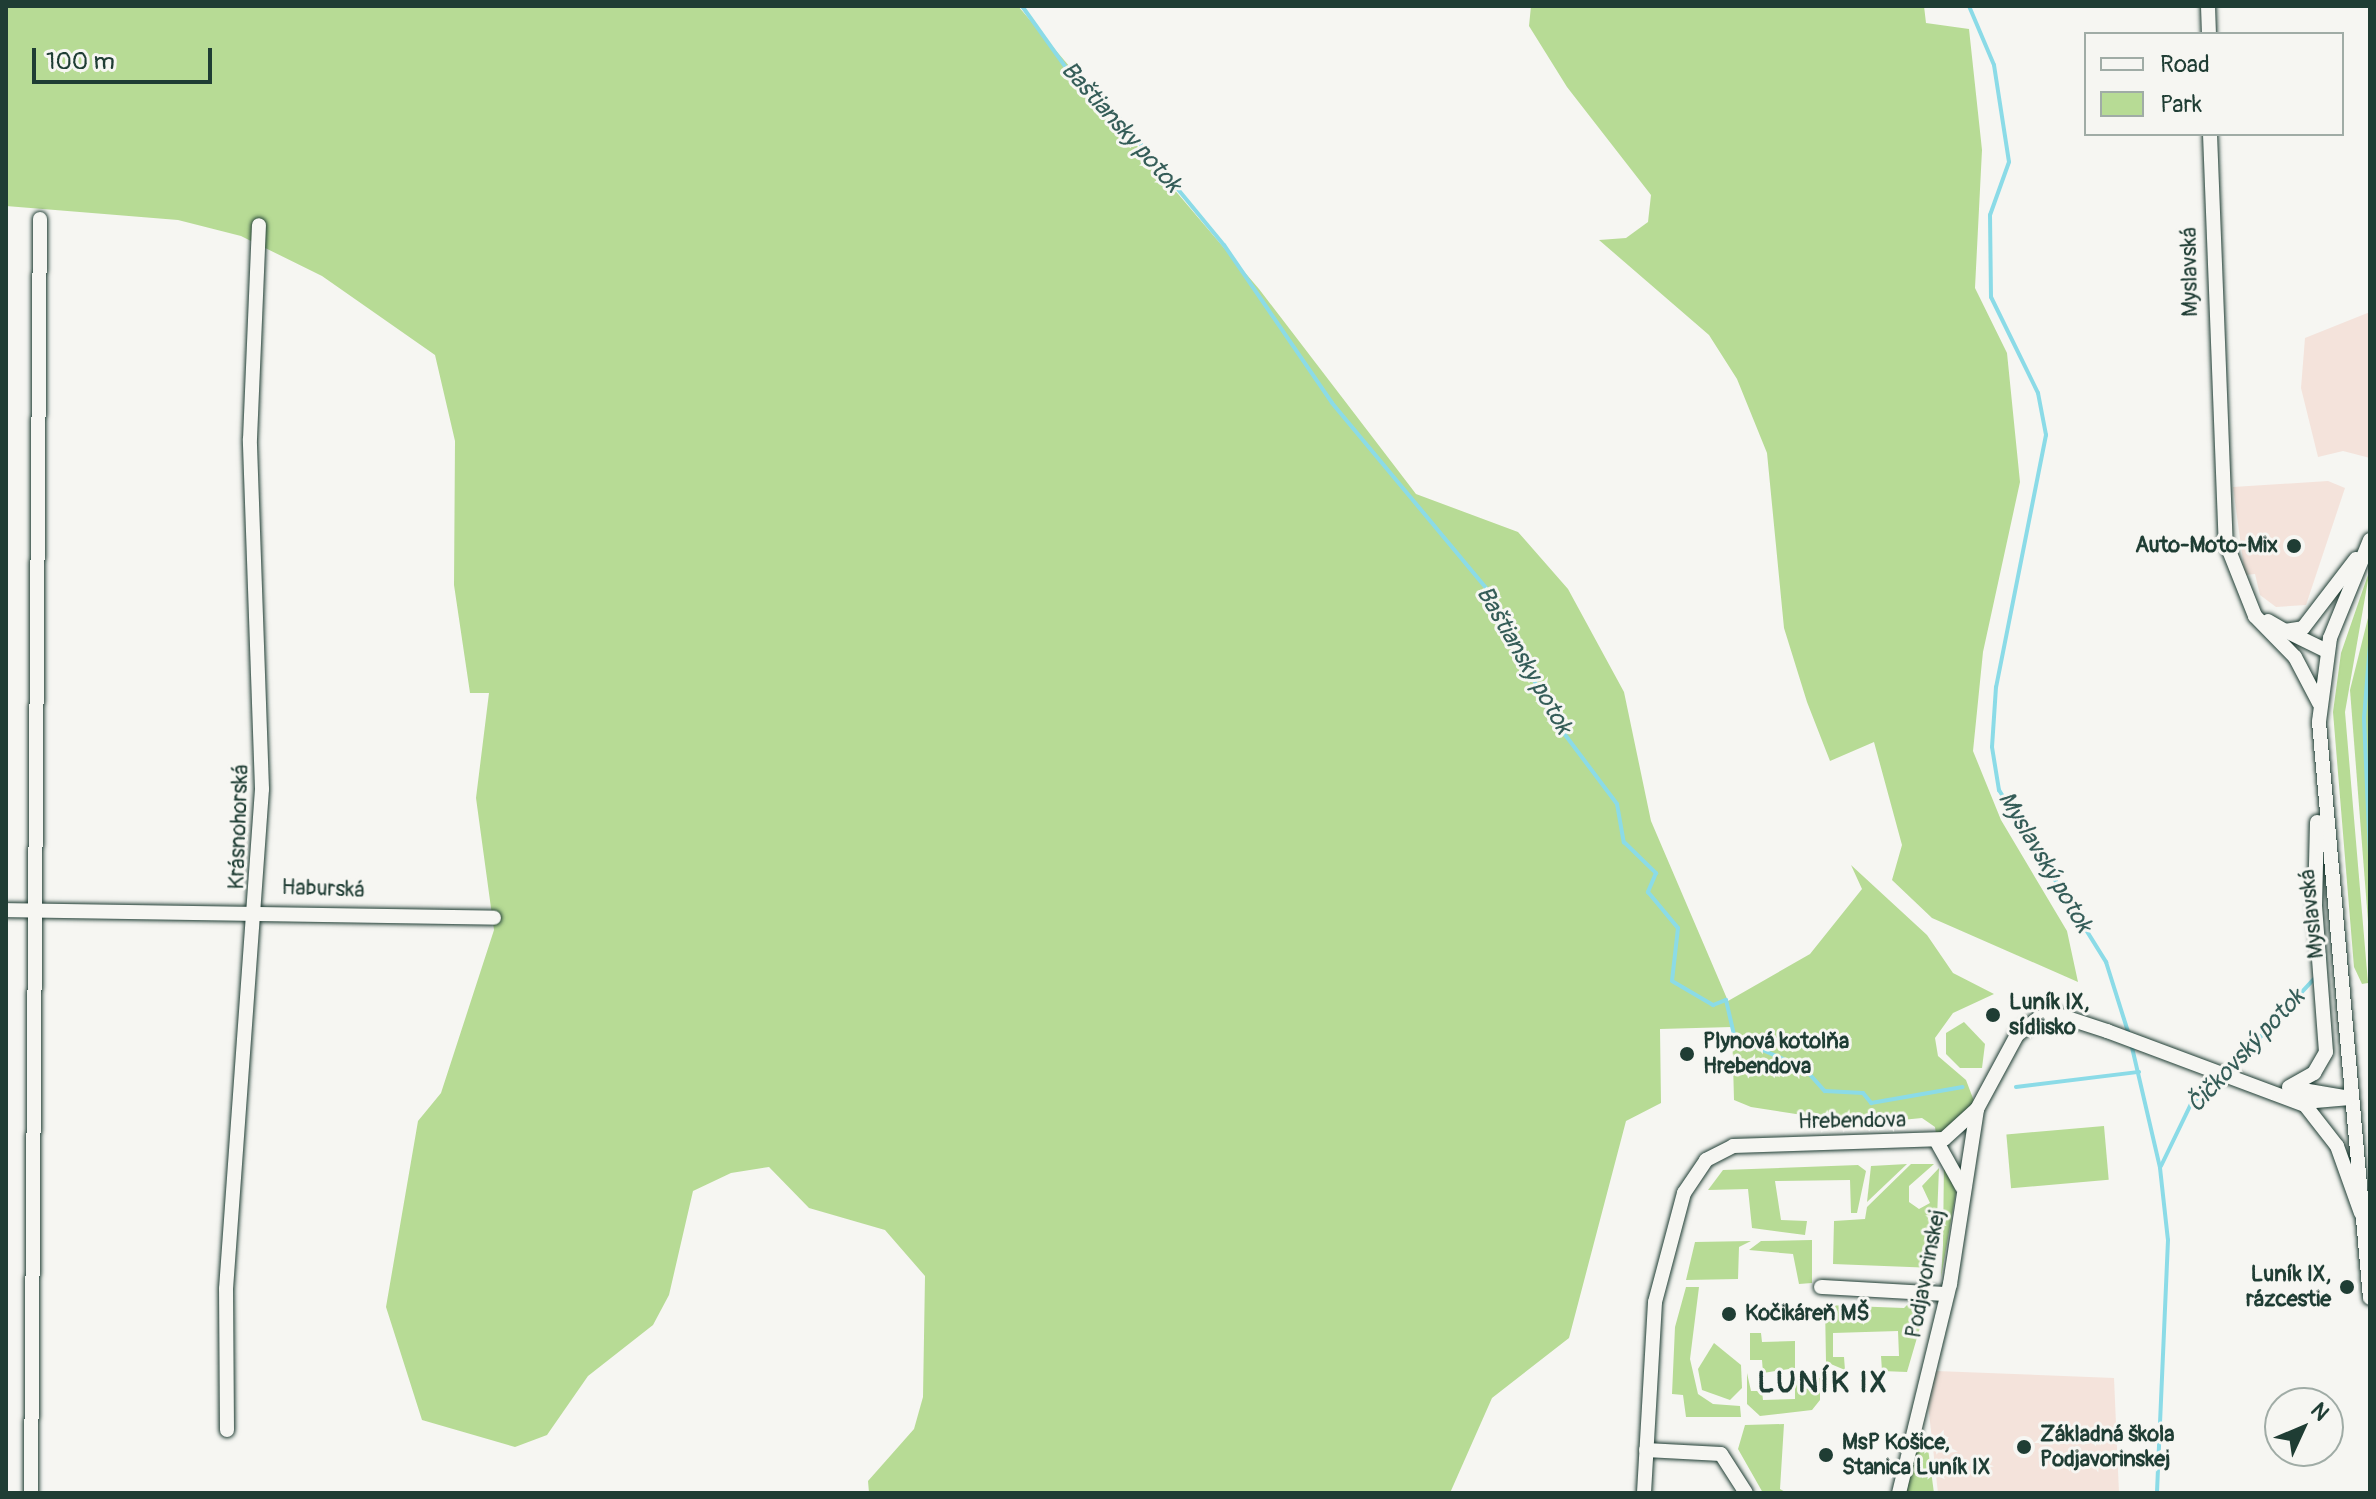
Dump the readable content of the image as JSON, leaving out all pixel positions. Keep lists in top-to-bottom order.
{
  "streets": {
    "street": [
      "Myslavská",
      "Krásnohorská",
      "Haburská",
      "Hrebendova",
      "Podjavorinskej"
    ]
  },
  "crossings": [
    ["Krásnohorská", "Haburská"],
    ["Hrebendova", "Podjavorinskej"]
  ],
  "districts": ["LUNÍK IX"],
  "water": ["Baštiansky potok", "Myslavský potok", "Čičkovský potok"],
  "places": [
    "Auto-Moto-Mix",
    "Luník IX, sídlisko",
    "Plynová kotolňa Hrebendova",
    "Luník IX, rázcestie",
    "Kočikáreň MŠ",
    "Základná škola Podjavorinskej",
    "MsP Košice, Stanica Luník IX"
  ],
  "legend": ["Road", "Park"],
  "scale_bar": "100 m",
  "north": "top right"
}
